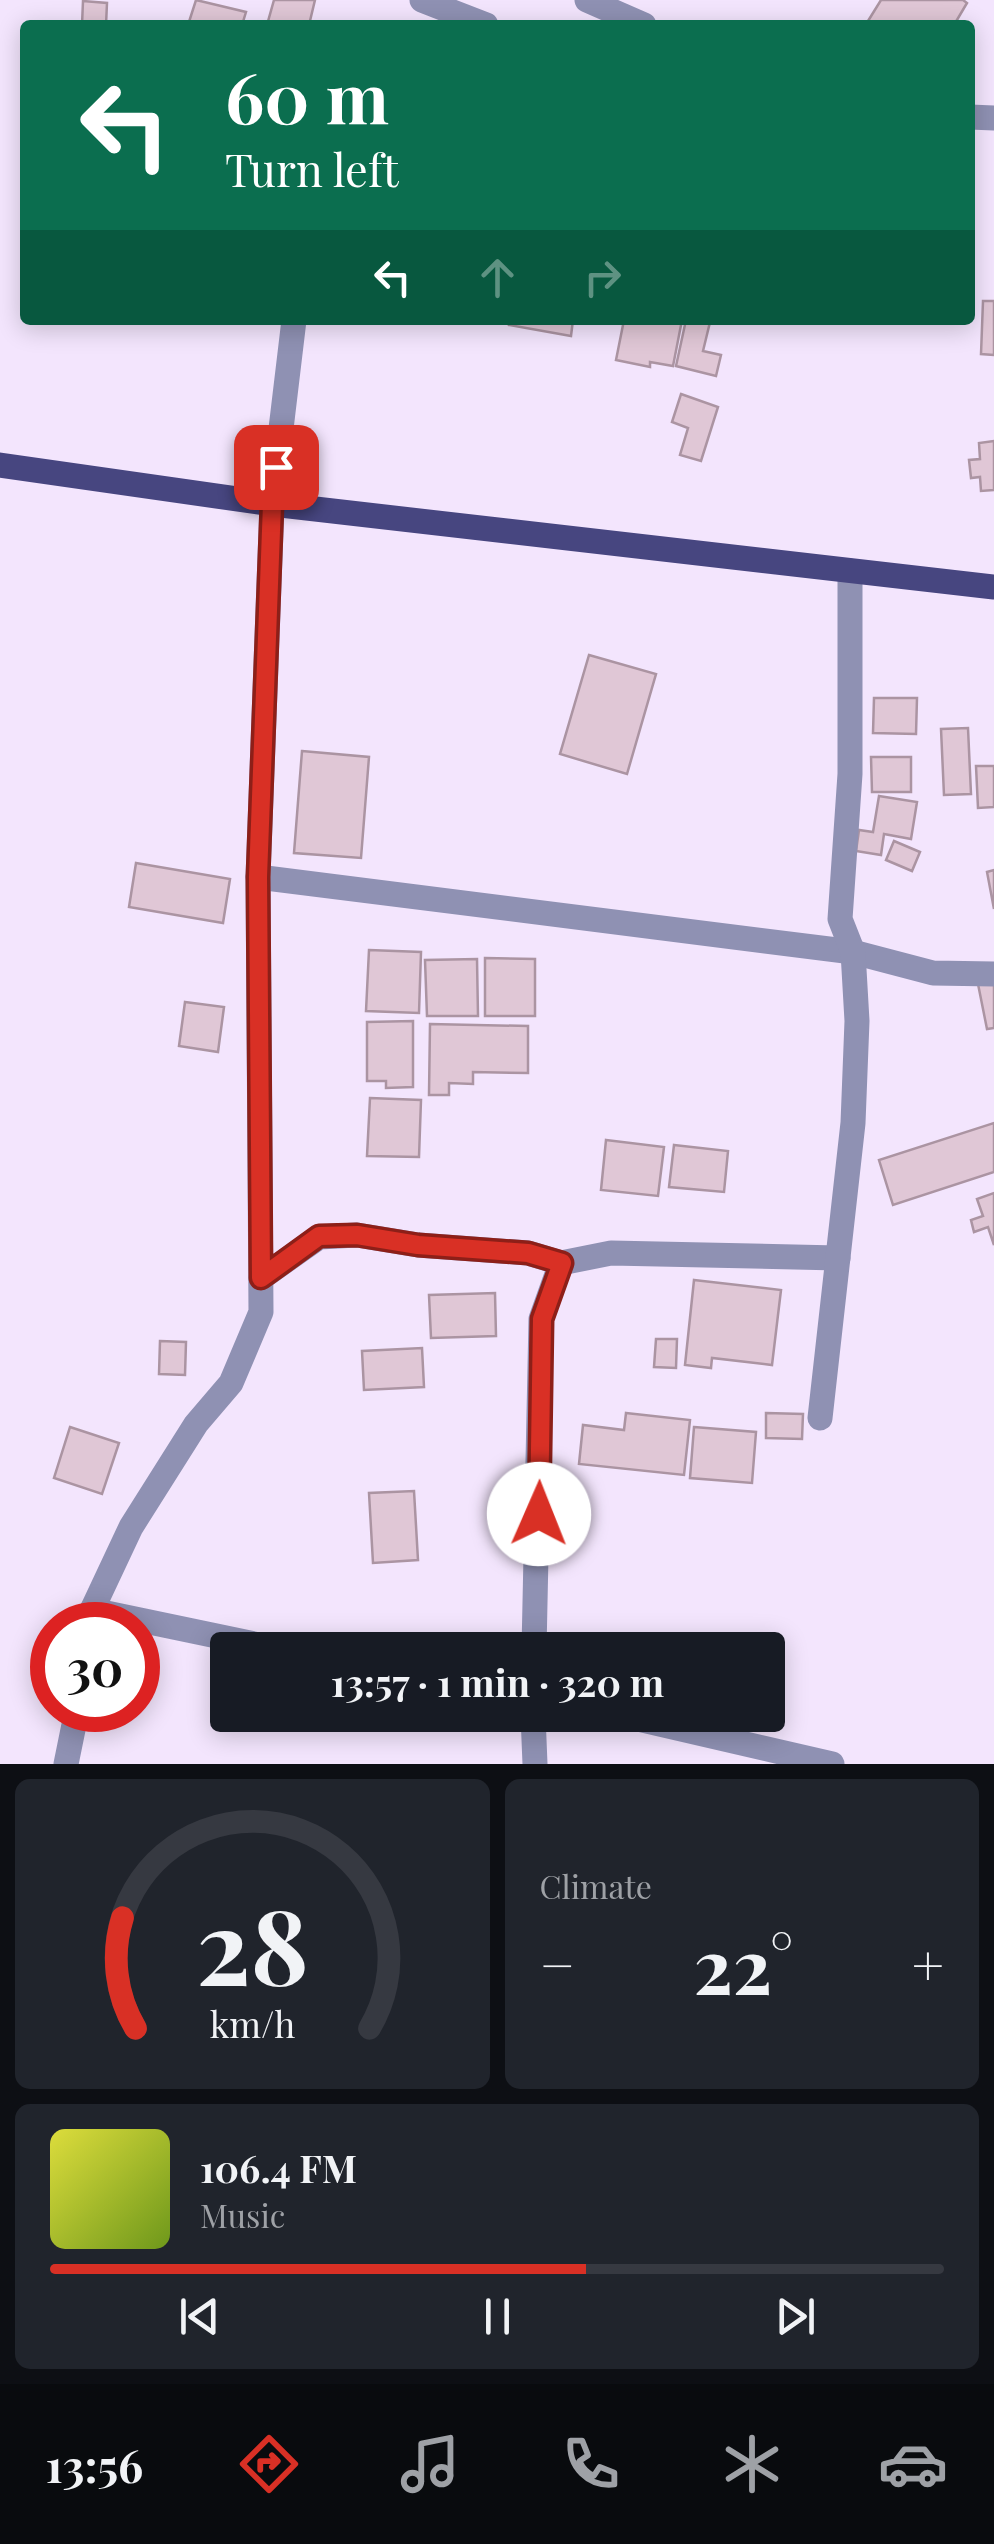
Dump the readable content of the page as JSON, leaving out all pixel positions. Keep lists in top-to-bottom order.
{
  "page": {
    "turn": ["60 m", "Turn left"],
    "limit": "30",
    "trip": "13:57 · 1 min · 320 m",
    "tile": "Climate",
    "heat": ["−", "22°", "+"],
    "song": ["106.4 FM", "Music"],
    "tabs": "13:56",
    "gauge": ["28", "km/h"]
  }
}
